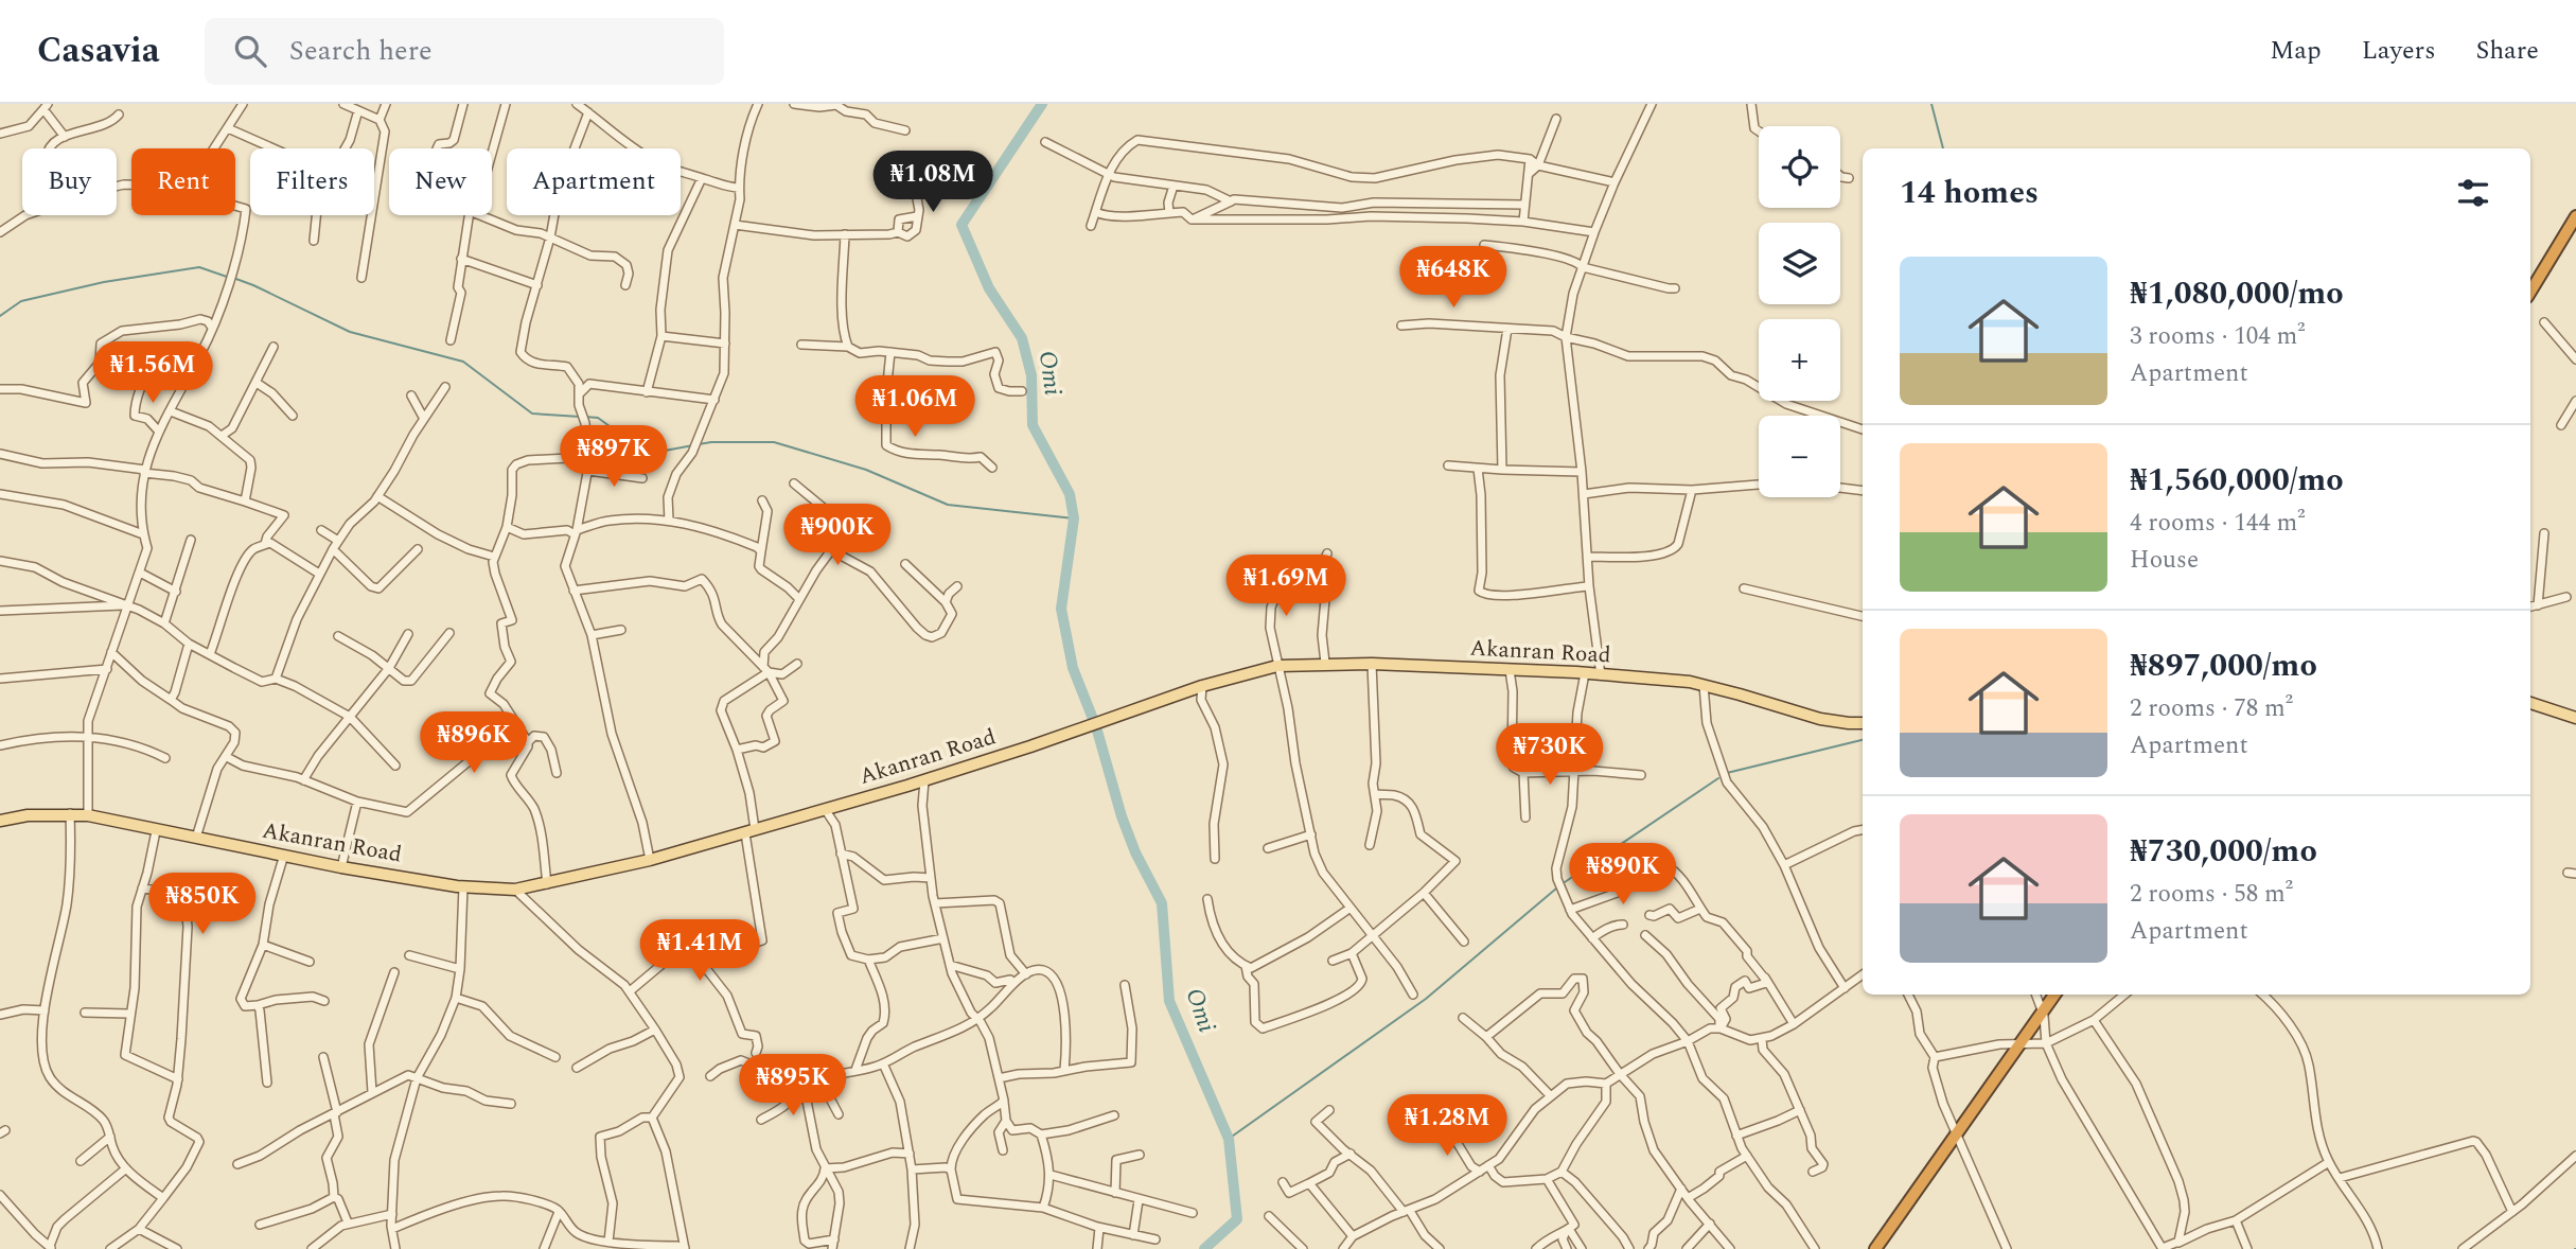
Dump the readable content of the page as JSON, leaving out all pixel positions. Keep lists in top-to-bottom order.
{
  "streets": {
    "main road": ["Akanran Road"]
  },
  "water": ["Omi"],
  "page": {
    "header": "Casavia",
    "search": "Search here",
    "nav": ["Map", "Layers", "Share"],
    "map_buttons": ["+", "−"],
    "chip": [
      "Buy",
      "Rent",
      "Filters",
      "New",
      "Apartment"
    ],
    "heading": "14 homes",
    "price": [
      "₦1.08M",
      "₦648K",
      "₦1.56M",
      "₦1.06M",
      "₦897K",
      "₦900K",
      "₦1.69M",
      "₦896K",
      "₦730K",
      "₦890K",
      "₦850K",
      "₦1.41M",
      "₦895K",
      "₦1.28M"
    ],
    "list": [
      {
        "name": "₦1,080,000/mo",
        "note": "3 rooms · 104 m² · Apartment"
      },
      {
        "name": "₦1,560,000/mo",
        "note": "4 rooms · 144 m² · House"
      },
      {
        "name": "₦897,000/mo",
        "note": "2 rooms · 78 m² · Apartment"
      },
      {
        "name": "₦730,000/mo",
        "note": "2 rooms · 58 m² · Apartment"
      }
    ]
  }
}
